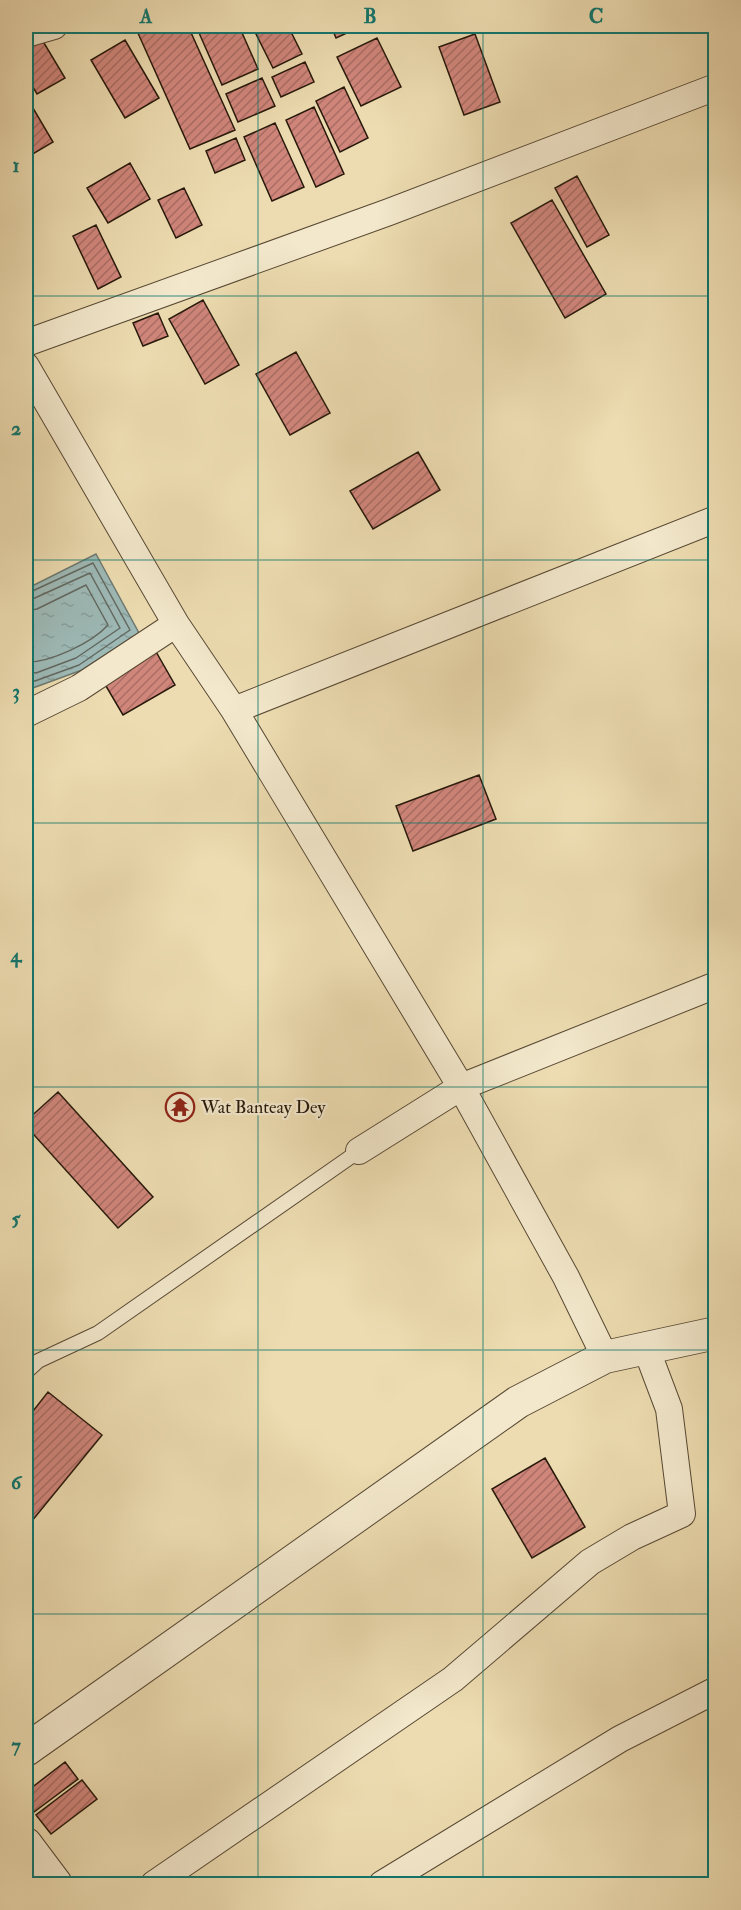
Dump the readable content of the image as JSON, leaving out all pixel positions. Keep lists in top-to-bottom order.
{
  "places": {
    "temple": ["Wat Banteay Dey"]
  },
  "grid": {
    "columns": ["A", "B", "C"],
    "rows": [
      "1",
      "2",
      "3",
      "4",
      "5",
      "6",
      "7"
    ]
  }
}
